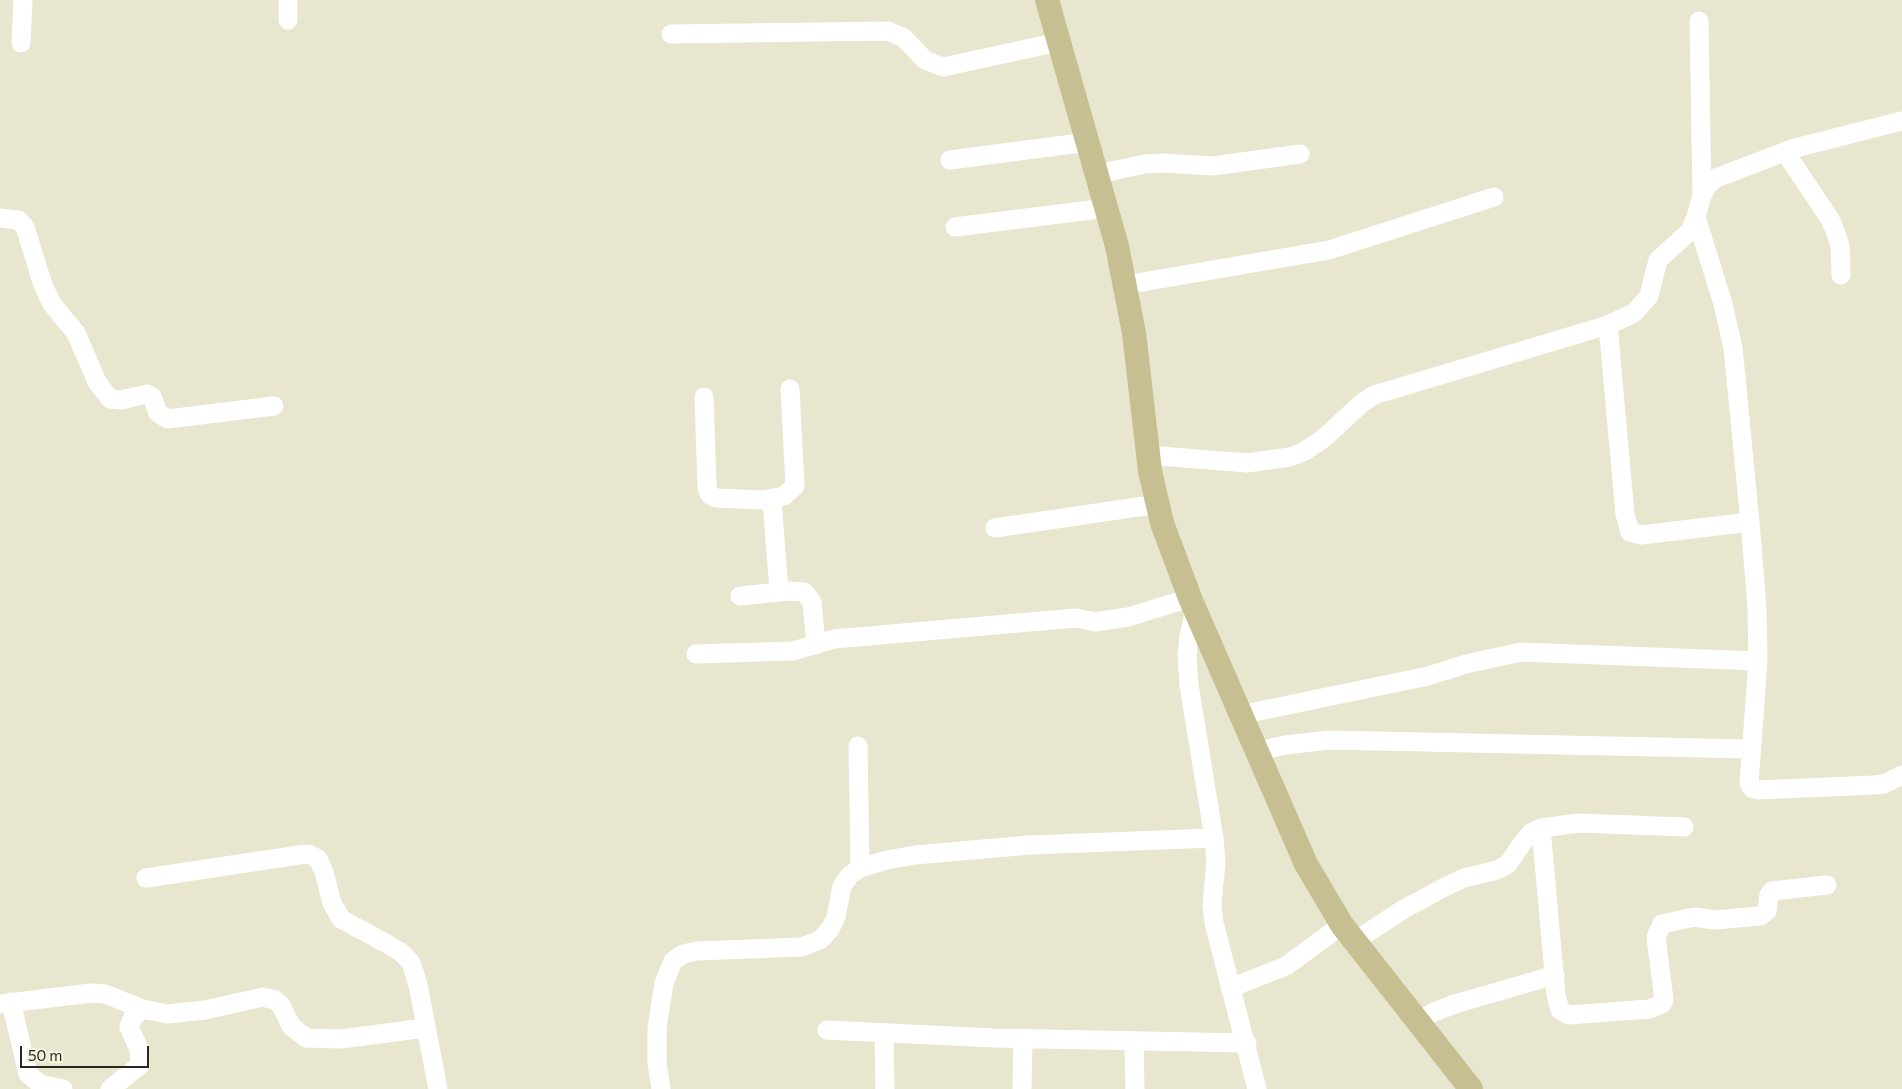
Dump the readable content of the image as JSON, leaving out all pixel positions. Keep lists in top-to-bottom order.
{
  "scale_bar": "50 m"
}
